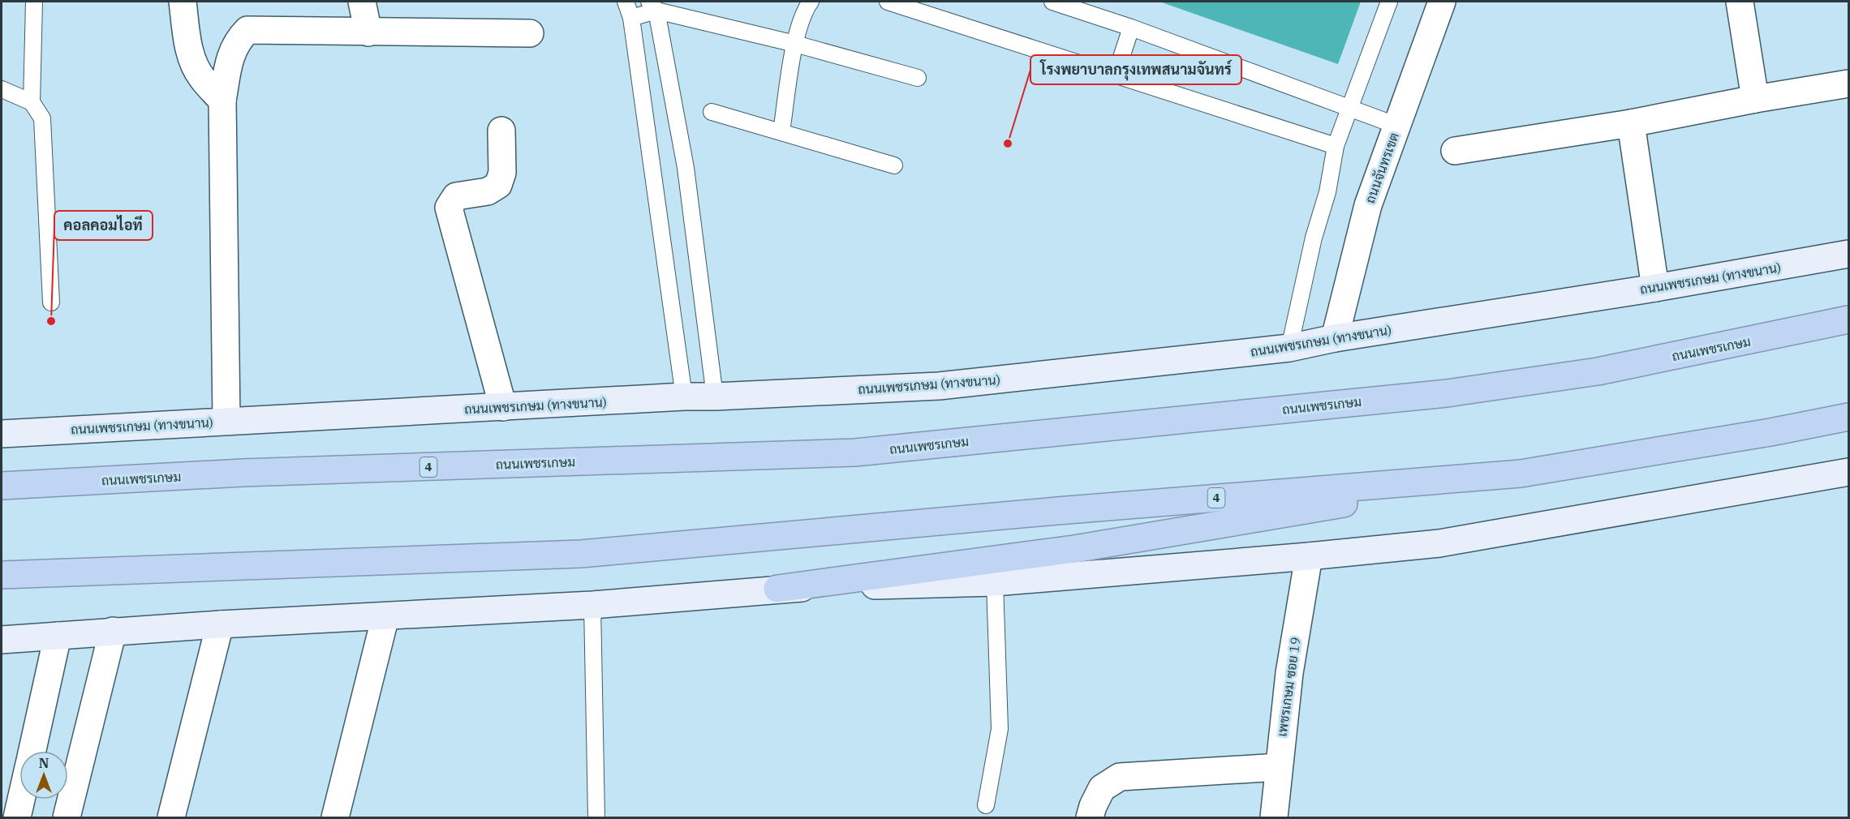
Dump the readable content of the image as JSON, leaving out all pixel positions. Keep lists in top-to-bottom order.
{
  "streets": {
    "highway": ["ถนนเพชรเกษม", "4"],
    "main road": ["ถนนเพชรเกษม (ทางขนาน)"],
    "street": ["ถนนจันทรเขต", "เพชรเกษม ซอย 19"]
  },
  "crossings": [
    ["ถนนจันทรเขต", "ถนนเพชรเกษม (ทางขนาน)"]
  ],
  "places": ["โรงพยาบาลกรุงเทพสนามจันทร์", "คอลคอมไอที"],
  "north": "top"
}
